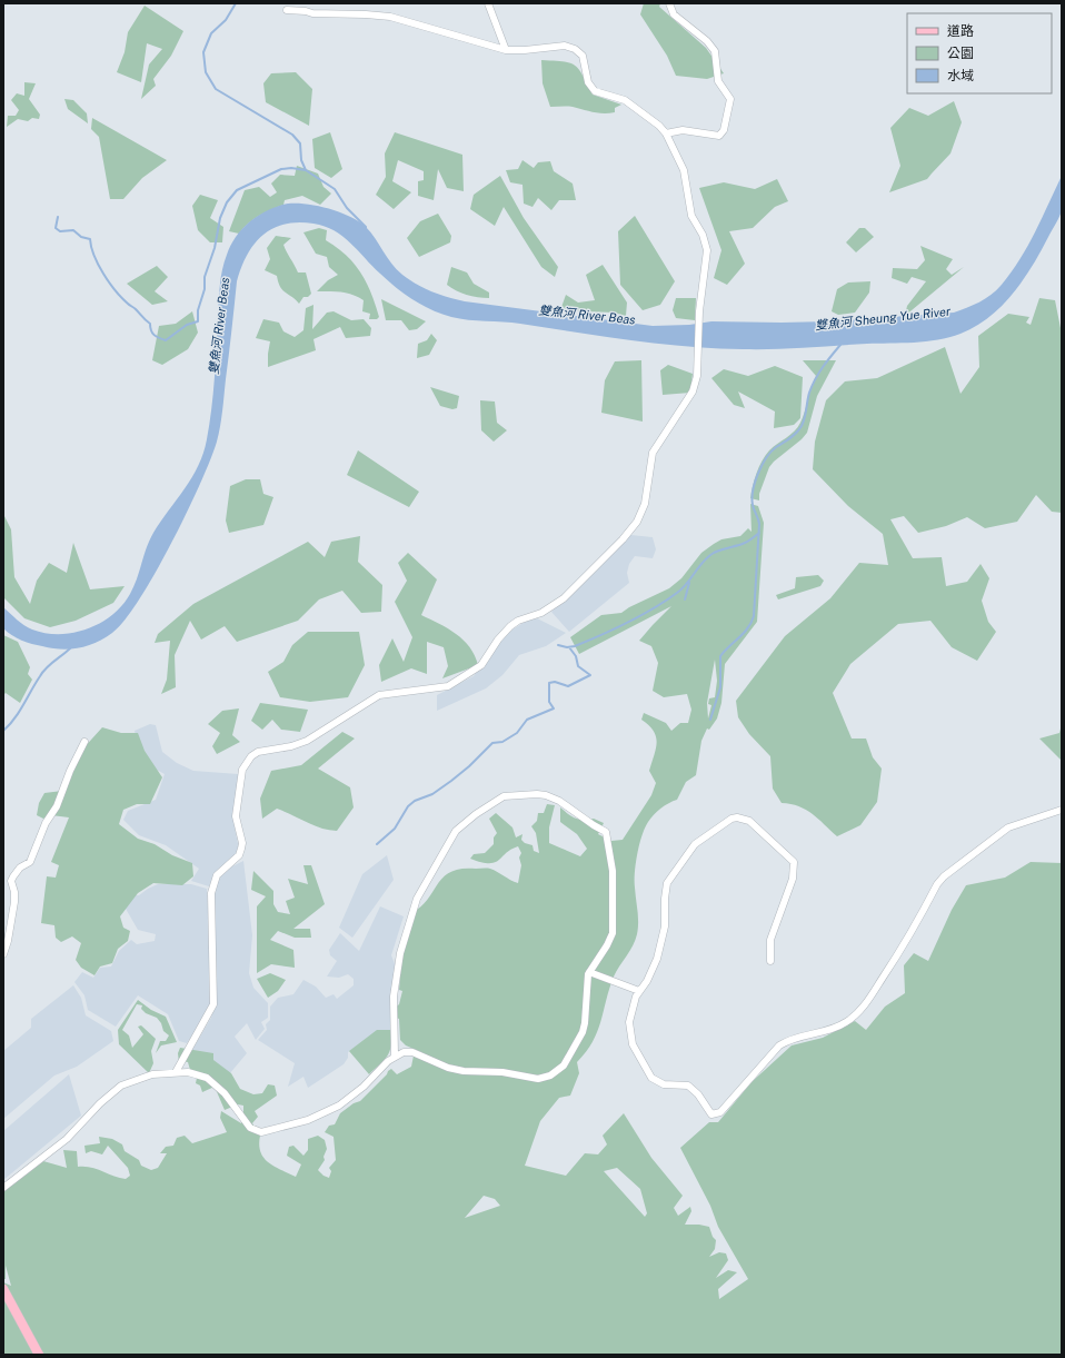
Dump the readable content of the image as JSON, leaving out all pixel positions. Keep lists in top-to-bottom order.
{
  "water": ["雙魚河 River Beas", "雙魚河 Sheung Yue River"],
  "legend": ["道路", "公園", "水域"]
}
